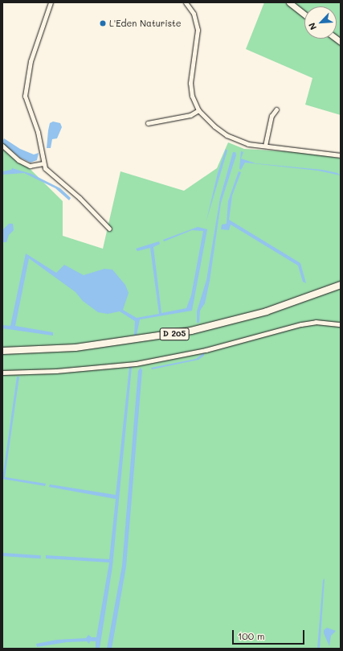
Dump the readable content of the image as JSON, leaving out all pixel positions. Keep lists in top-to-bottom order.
{
  "streets": {
    "main road": ["D 205"]
  },
  "places": ["L'Eden Naturiste"],
  "scale_bar": "100 m",
  "north": "bottom left"
}
